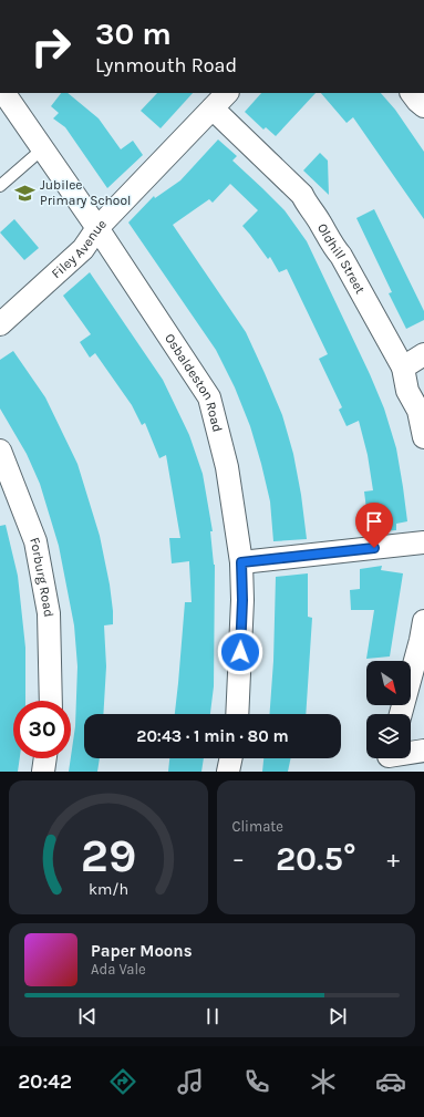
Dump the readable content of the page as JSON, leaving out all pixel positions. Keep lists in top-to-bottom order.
{
  "streets": {
    "street": [
      "Filey Avenue",
      "Oldhill Street",
      "Osbaldeston Road",
      "Forburg Road"
    ]
  },
  "crossings": [
    ["Filey Avenue", "Oldhill Street"],
    ["Filey Avenue", "Osbaldeston Road"]
  ],
  "places": {
    "school or university": ["Jubilee Primary School"]
  },
  "north": "bottom right",
  "page": {
    "turn": ["30 m", "Lynmouth Road"],
    "limit": "30",
    "trip": "20:43 · 1 min · 80 m",
    "tile": "Climate",
    "heat": ["−", "20.5°", "+"],
    "song": ["Paper Moons", "Ada Vale"],
    "tabs": "20:42",
    "gauge": ["29", "km/h"]
  }
}
